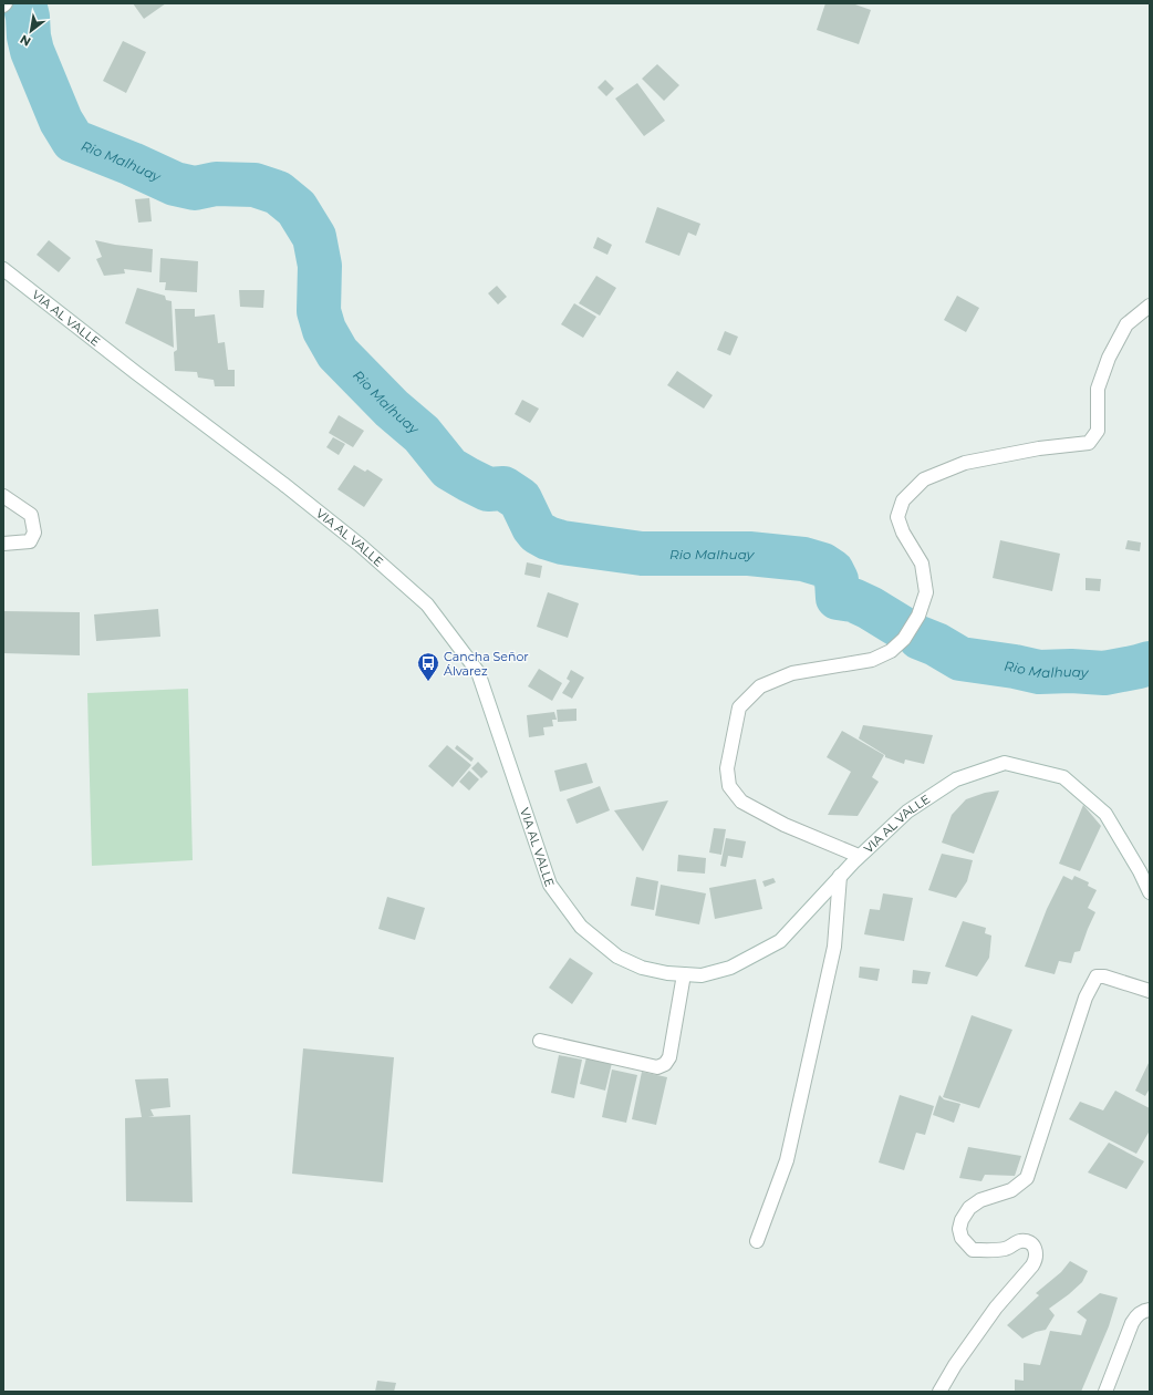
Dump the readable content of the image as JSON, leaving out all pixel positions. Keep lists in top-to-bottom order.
{
  "streets": {
    "street": ["VIA AL VALLE"]
  },
  "water": ["Rio Malhuay"],
  "places": {
    "bus stop": ["Cancha Señor Álvarez"]
  },
  "north": "bottom left"
}
